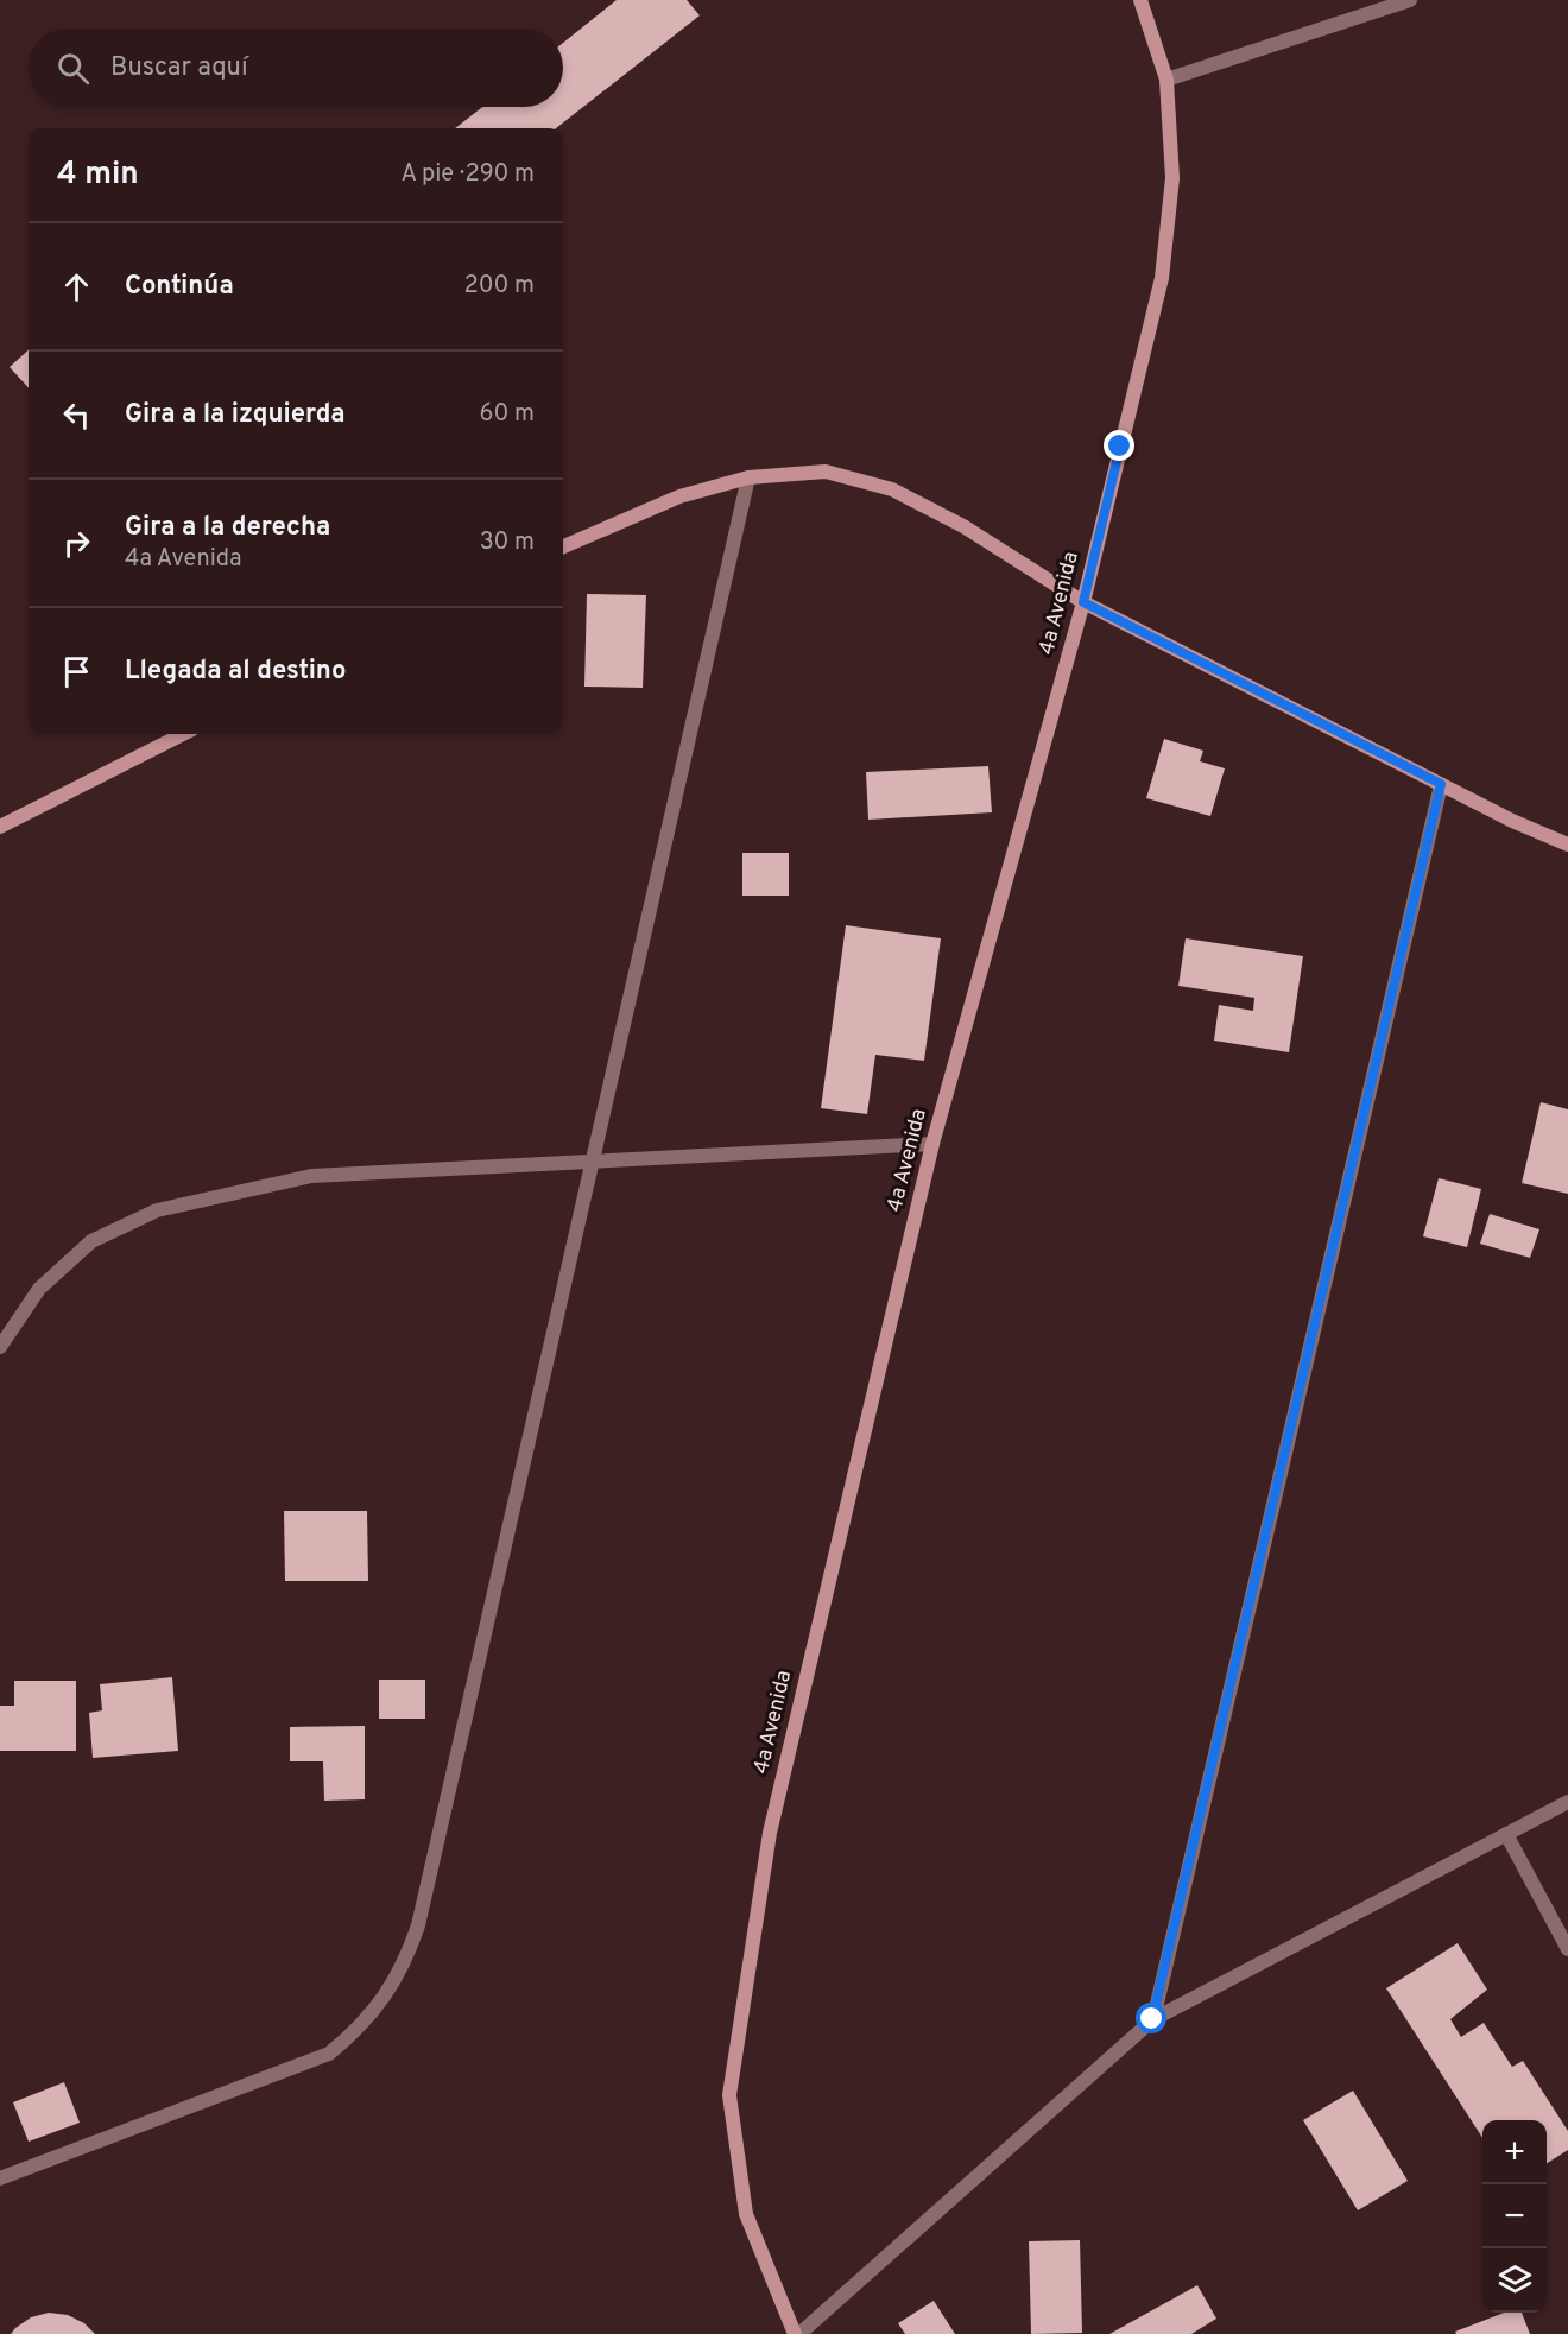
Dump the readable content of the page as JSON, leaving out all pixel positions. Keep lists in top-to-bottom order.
{
  "streets": {
    "street": ["4a Avenida"]
  },
  "page": {
    "search": "Buscar aquí",
    "heading": ["4 min", "A pie · 290 m"],
    "list": [
      ["Continúa", "200 m"],
      ["Gira a la izquierda", "60 m"],
      ["Gira a la derecha", "4a Avenida", "30 m"],
      "Llegada al destino"
    ],
    "map_buttons": ["+", "−"]
  }
}
